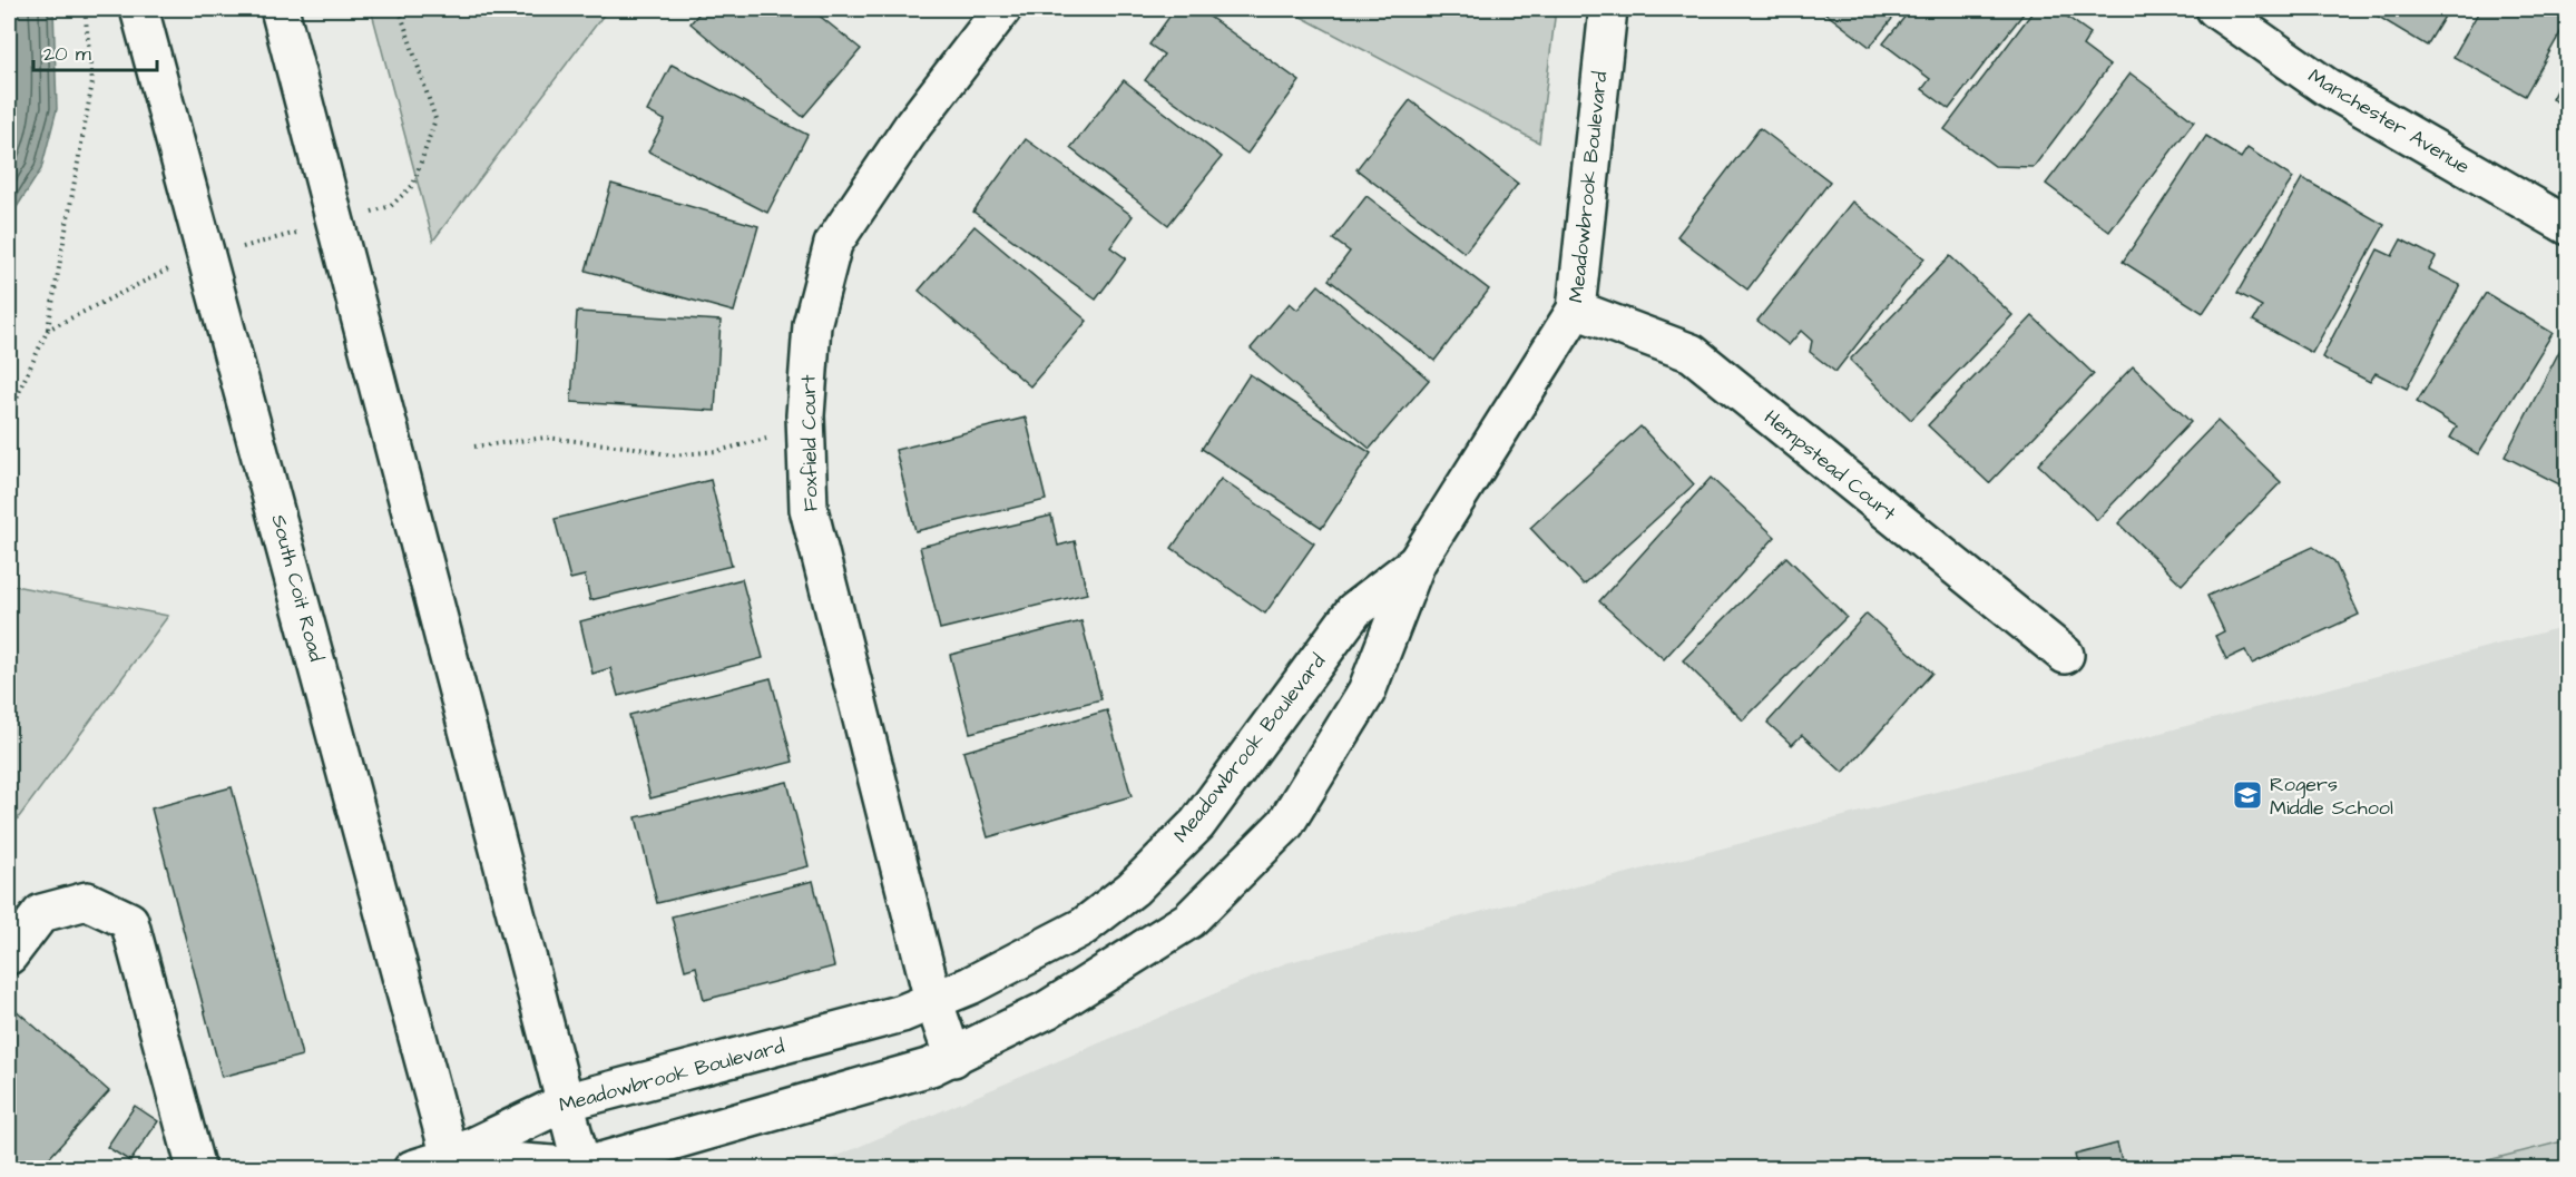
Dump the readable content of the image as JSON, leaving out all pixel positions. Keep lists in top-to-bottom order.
{
  "streets": {
    "street": [
      "Manchester Avenue",
      "Meadowbrook Boulevard",
      "Foxfield Court",
      "Hempstead Court",
      "South Coit Road"
    ]
  },
  "crossings": [
    ["Meadowbrook Boulevard", "Foxfield Court"],
    ["Meadowbrook Boulevard", "Hempstead Court"],
    ["Meadowbrook Boulevard", "South Coit Road"]
  ],
  "places": {
    "school or university": ["Rogers Middle School"]
  },
  "scale_bar": "20 m"
}
